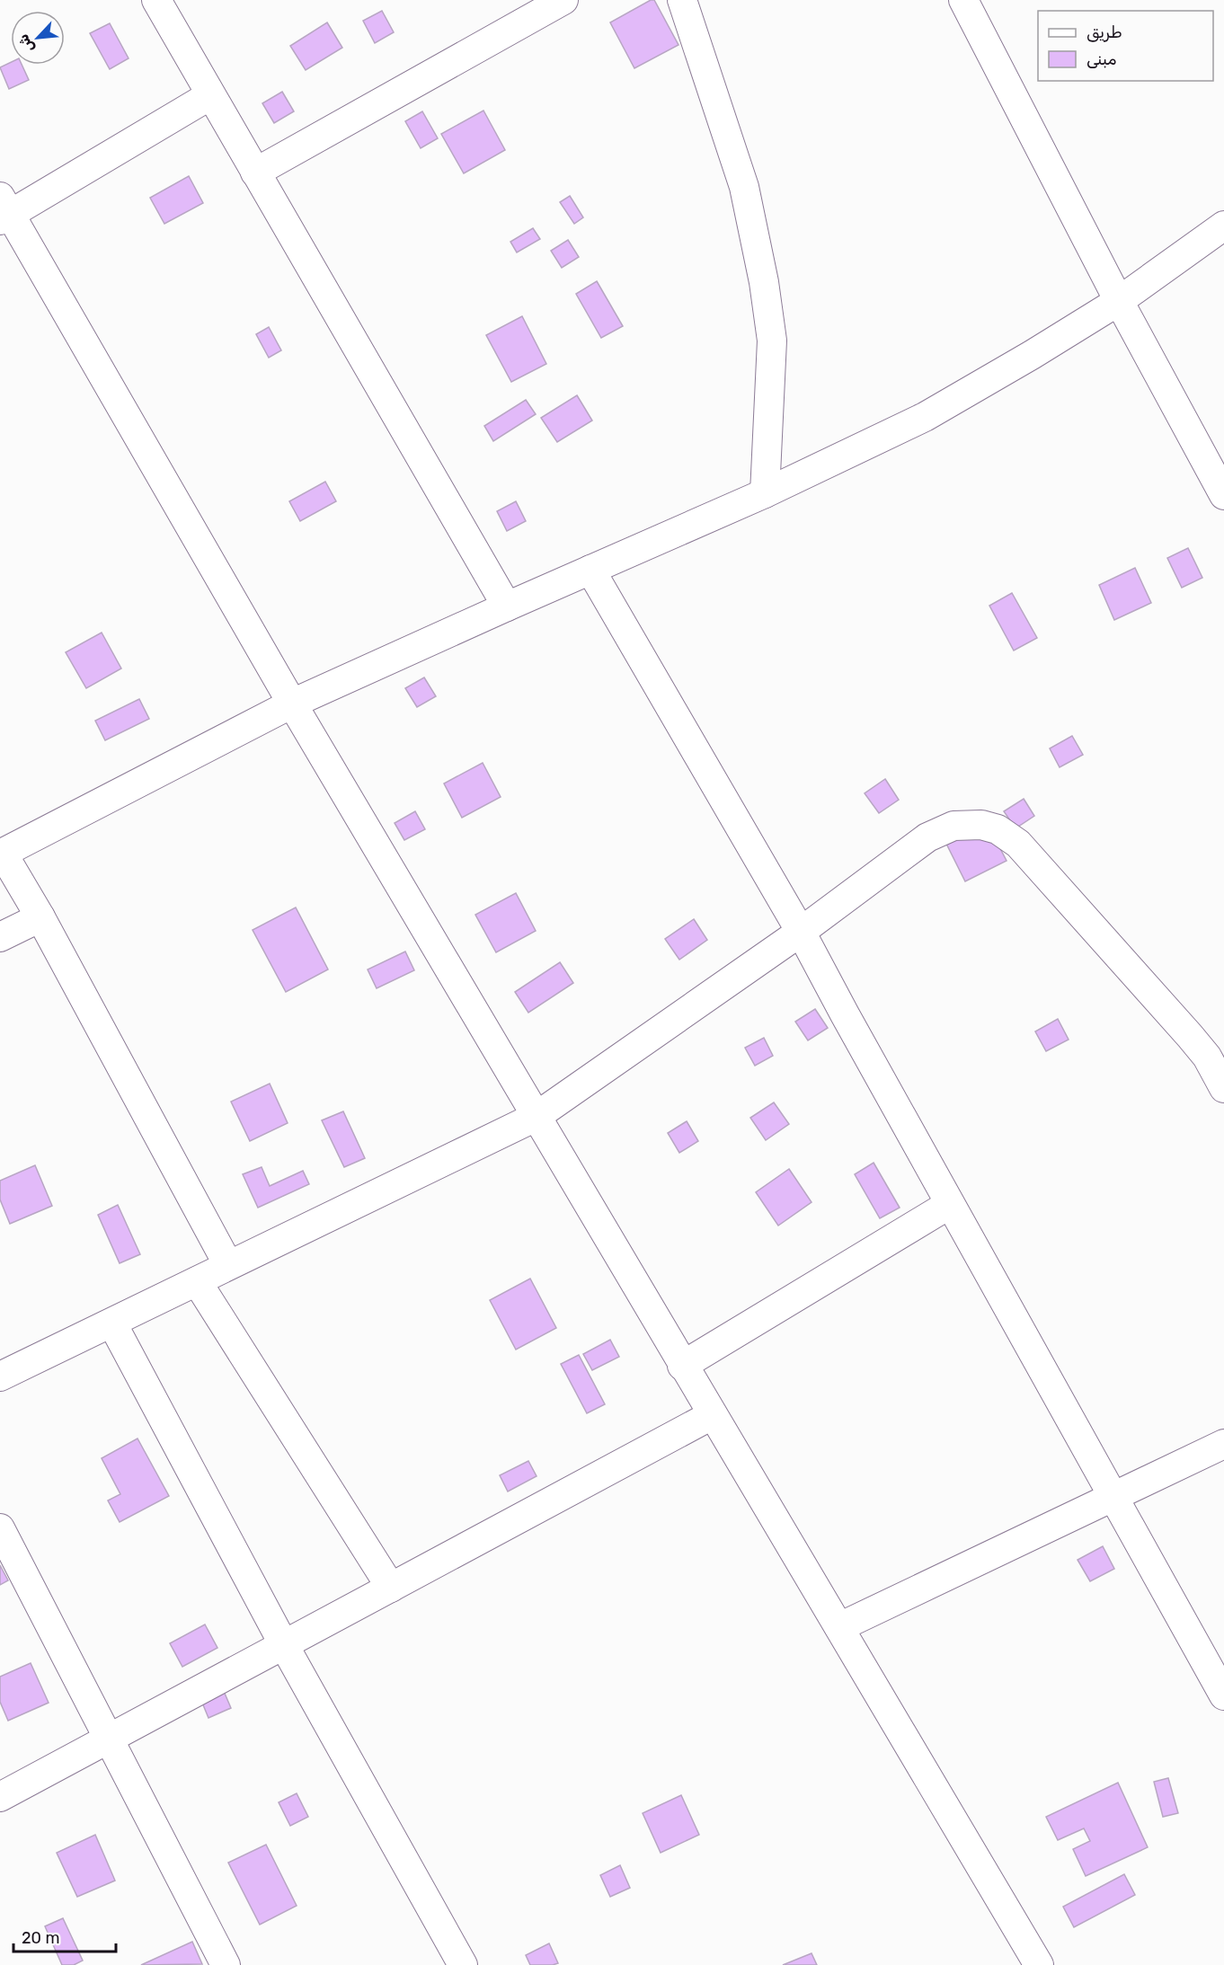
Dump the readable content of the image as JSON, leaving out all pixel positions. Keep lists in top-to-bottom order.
{
  "legend": ["طريق", "مبنى"],
  "scale_bar": "20 m",
  "north": "bottom left"
}
